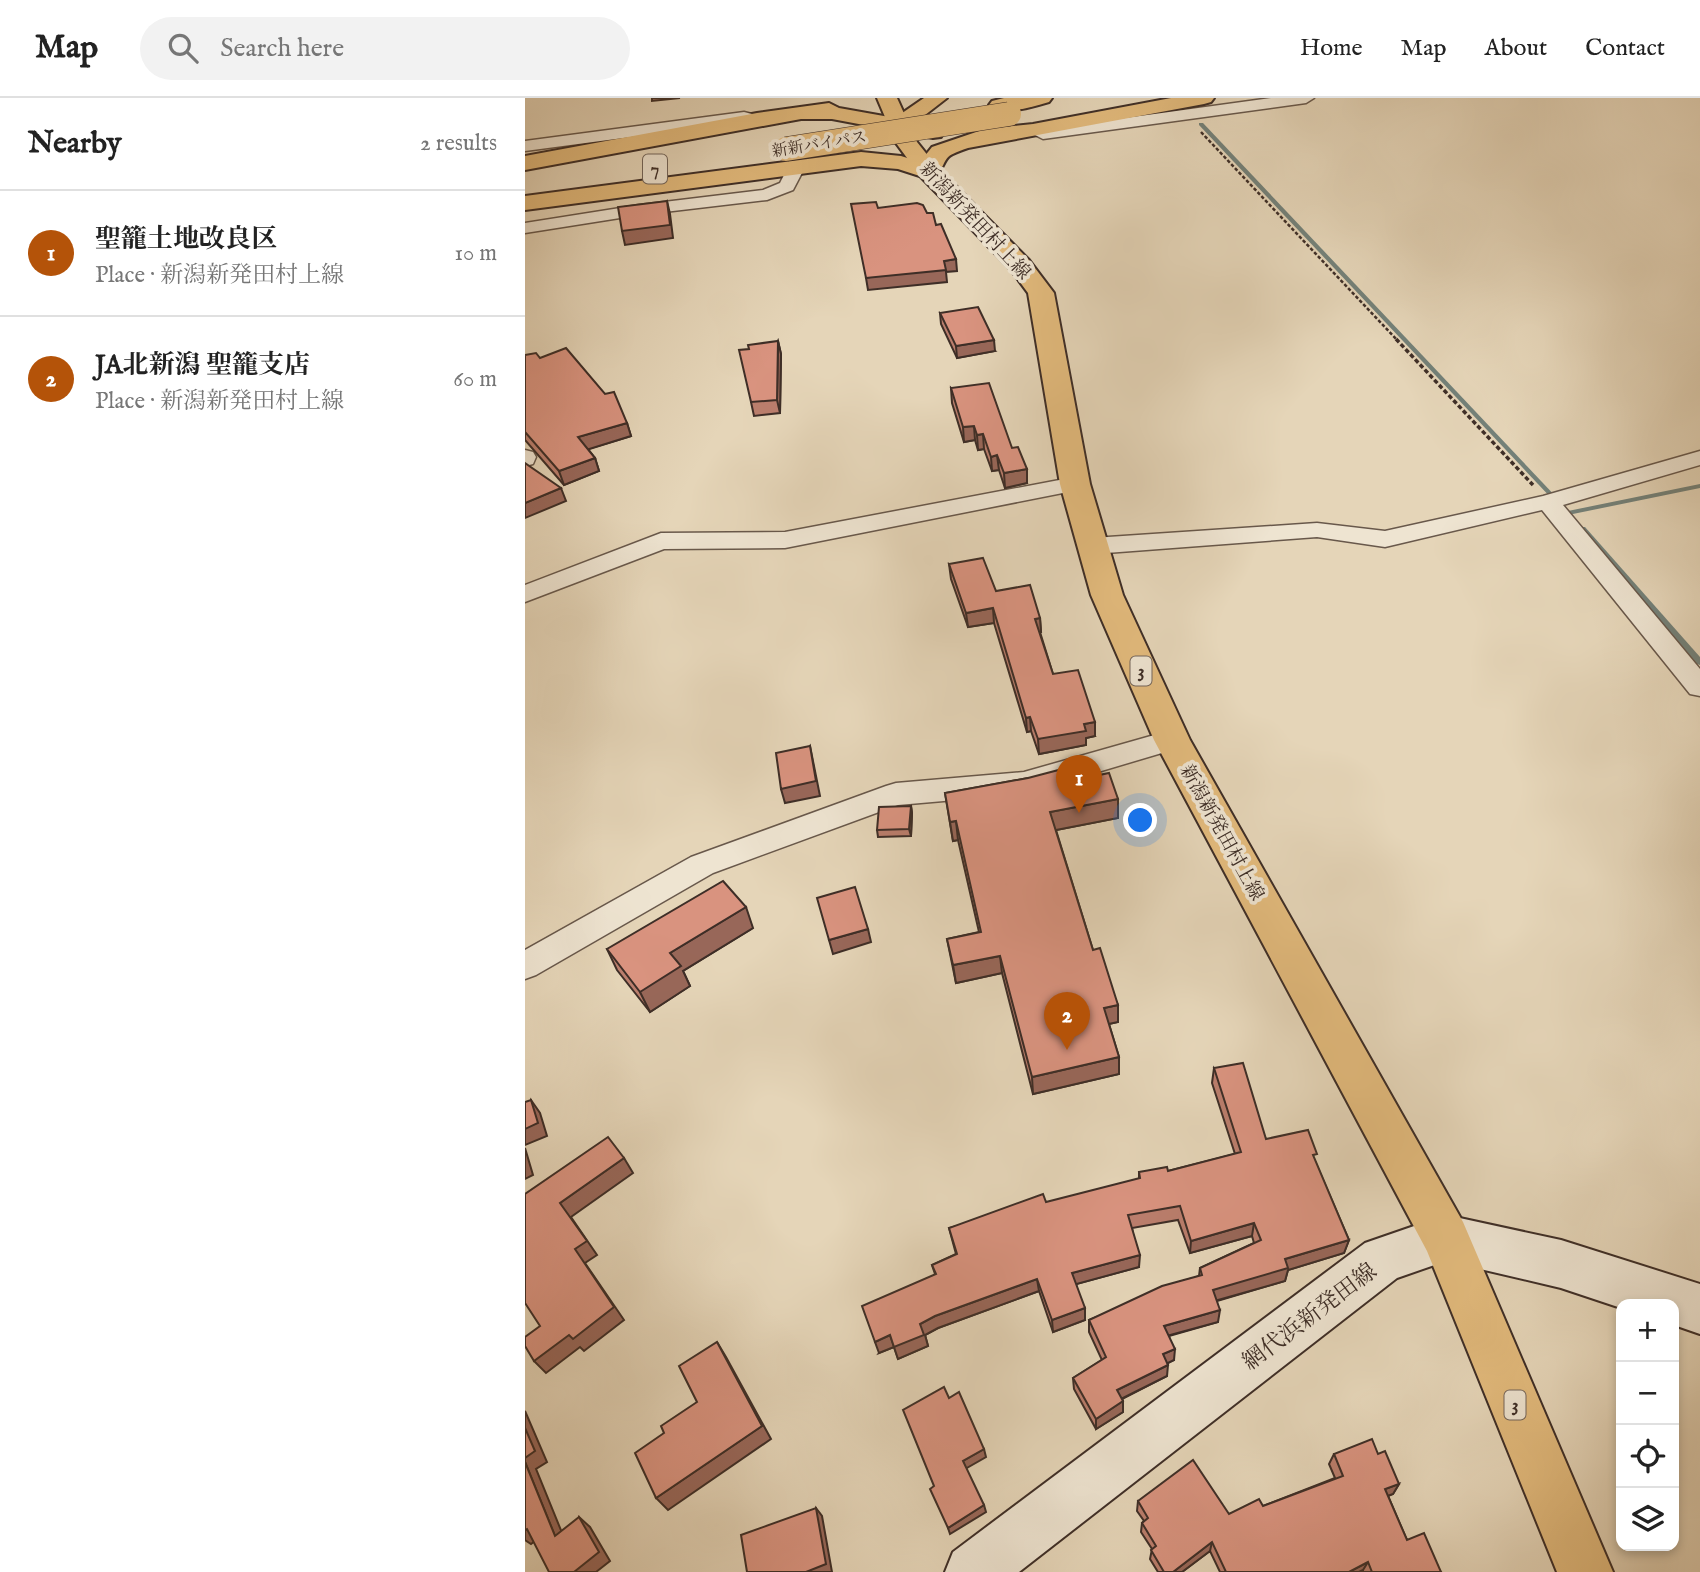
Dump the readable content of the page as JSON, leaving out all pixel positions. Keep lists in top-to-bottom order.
{
  "streets": {
    "main road": [
      "新新バイパス",
      "7",
      "新潟新発田村上線",
      "3",
      "網代浜新発田線"
    ]
  },
  "crossings": [
    ["新潟新発田村上線", "網代浜新発田線"]
  ],
  "page": {
    "header": "Map",
    "search": "Search here",
    "nav": [
      "Home",
      "Map",
      "About",
      "Contact"
    ],
    "heading": ["Nearby", "2 results"],
    "list": [
      {
        "mark": "1",
        "name": "聖籠土地改良区",
        "note": "Place · 新潟新発田村上線",
        "value": "10 m"
      },
      {
        "mark": "2",
        "name": "JA北新潟 聖籠支店",
        "note": "Place · 新潟新発田村上線",
        "value": "60 m"
      }
    ],
    "pins": ["1", "2"],
    "map_buttons": ["+", "−"]
  }
}
